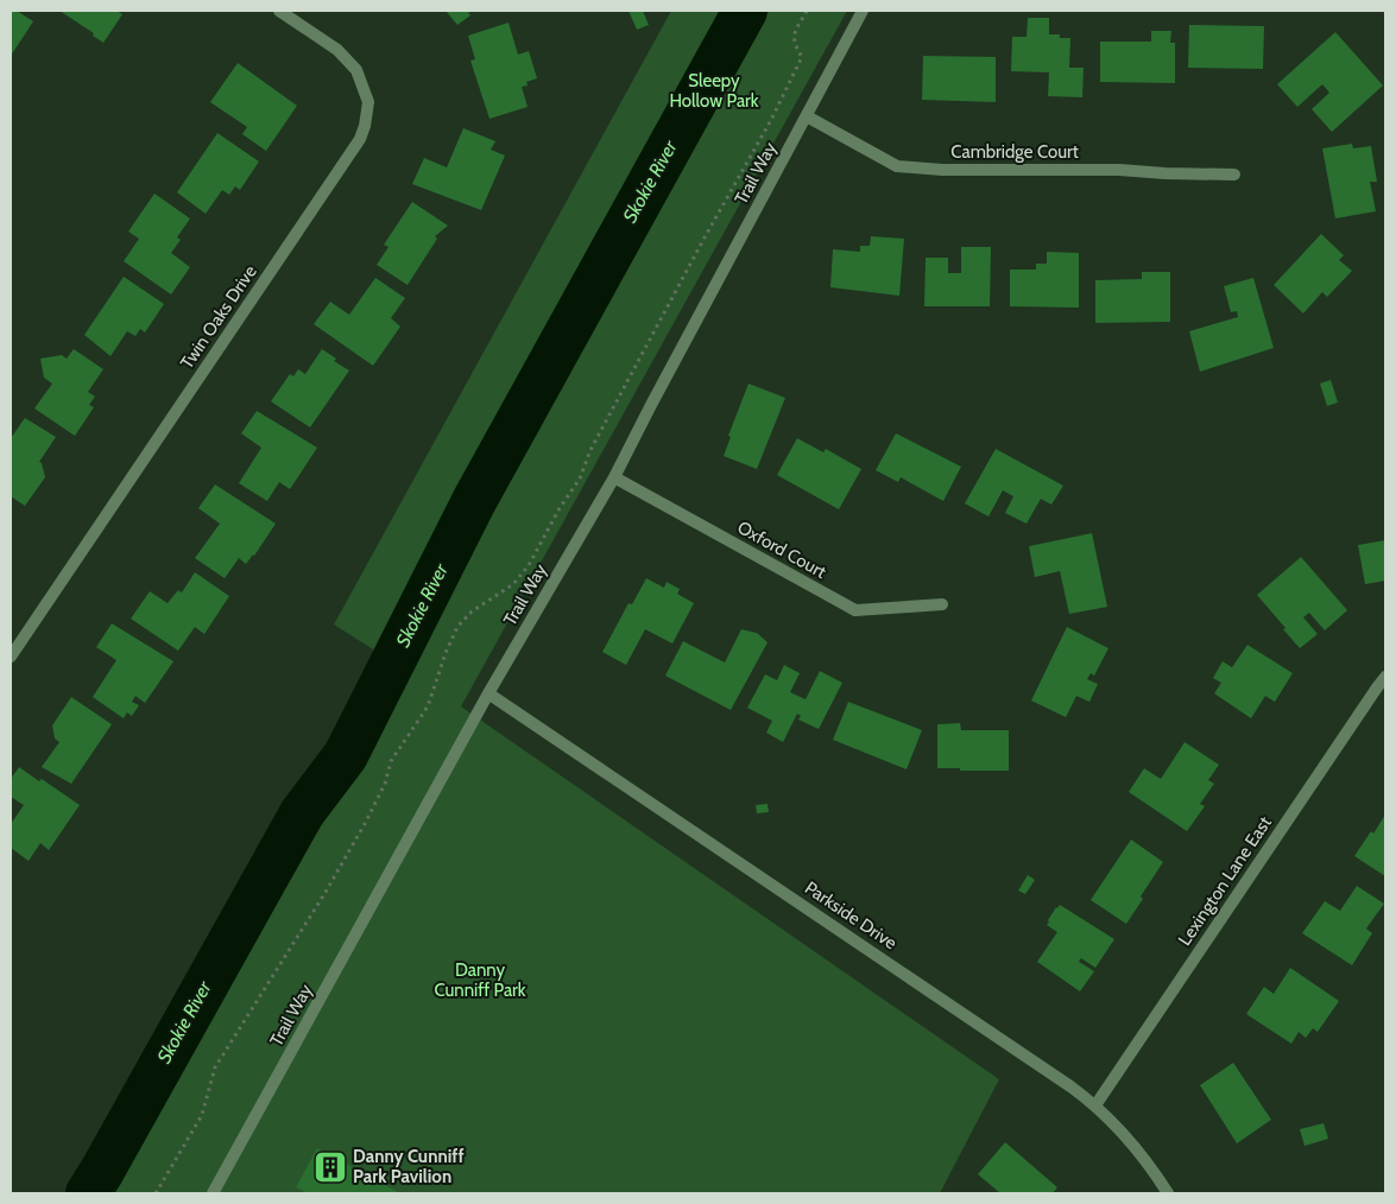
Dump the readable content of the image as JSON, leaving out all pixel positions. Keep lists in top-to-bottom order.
{
  "streets": {
    "street": [
      "Cambridge Court",
      "Trail Way",
      "Twin Oaks Drive",
      "Oxford Court",
      "Lexington Lane East",
      "Parkside Drive"
    ]
  },
  "crossings": [
    ["Cambridge Court", "Trail Way"],
    ["Trail Way", "Oxford Court"],
    ["Trail Way", "Parkside Drive"],
    ["Lexington Lane East", "Parkside Drive"]
  ],
  "water": ["Skokie River"],
  "parks": ["Sleepy Hollow Park", "Danny Cunniff Park"],
  "places": {
    "building": ["Danny Cunniff Park Pavilion"]
  }
}
